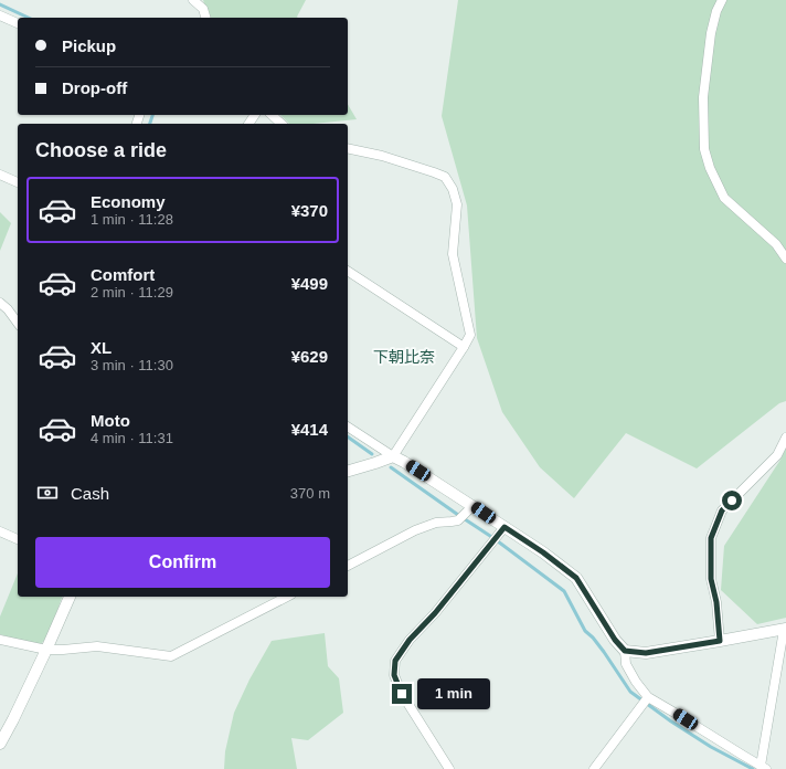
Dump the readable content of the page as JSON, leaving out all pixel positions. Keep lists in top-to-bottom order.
{
  "districts": ["下朝比奈"],
  "page": {
    "banner": ["Pickup", "Drop-off"],
    "heading": "Choose a ride",
    "list": [
      {
        "name": "Economy",
        "note": "1 min · 11:28",
        "value": "¥370"
      },
      {
        "name": "Comfort",
        "note": "2 min · 11:29",
        "value": "¥499"
      },
      {
        "name": "XL",
        "note": "3 min · 11:30",
        "value": "¥629"
      },
      {
        "name": "Moto",
        "note": "4 min · 11:31",
        "value": "¥414"
      }
    ],
    "pay": ["Cash", "370 m"],
    "buttons": "Confirm",
    "bubble": "1 min"
  }
}
